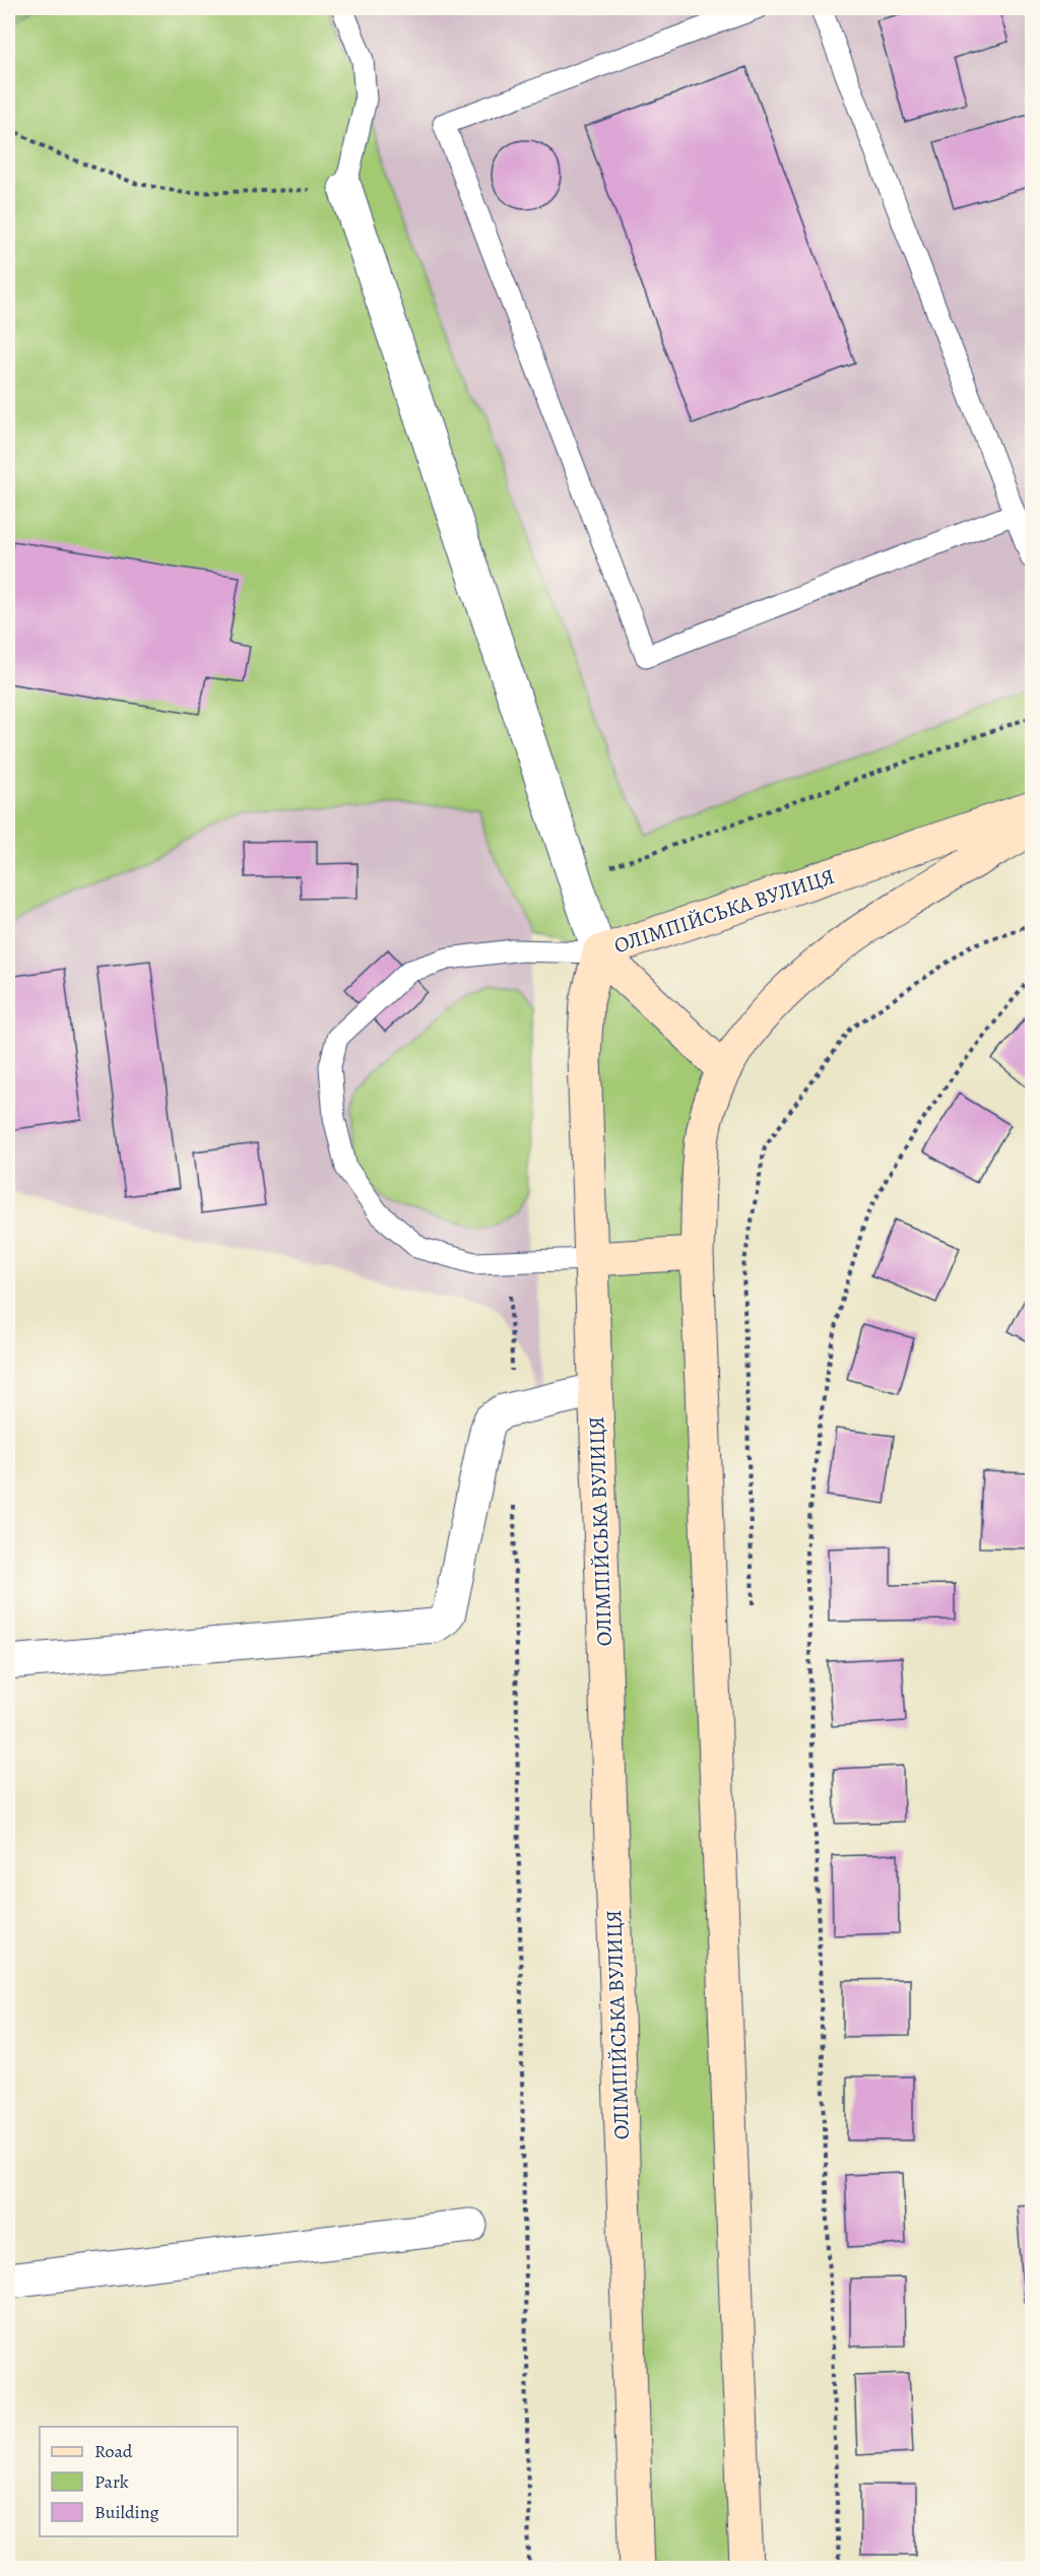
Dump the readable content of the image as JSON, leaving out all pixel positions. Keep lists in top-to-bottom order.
{
  "streets": {
    "main road": ["ОЛІМПІЙСЬКА ВУЛИЦЯ"]
  },
  "legend": ["Road", "Park", "Building"]
}
